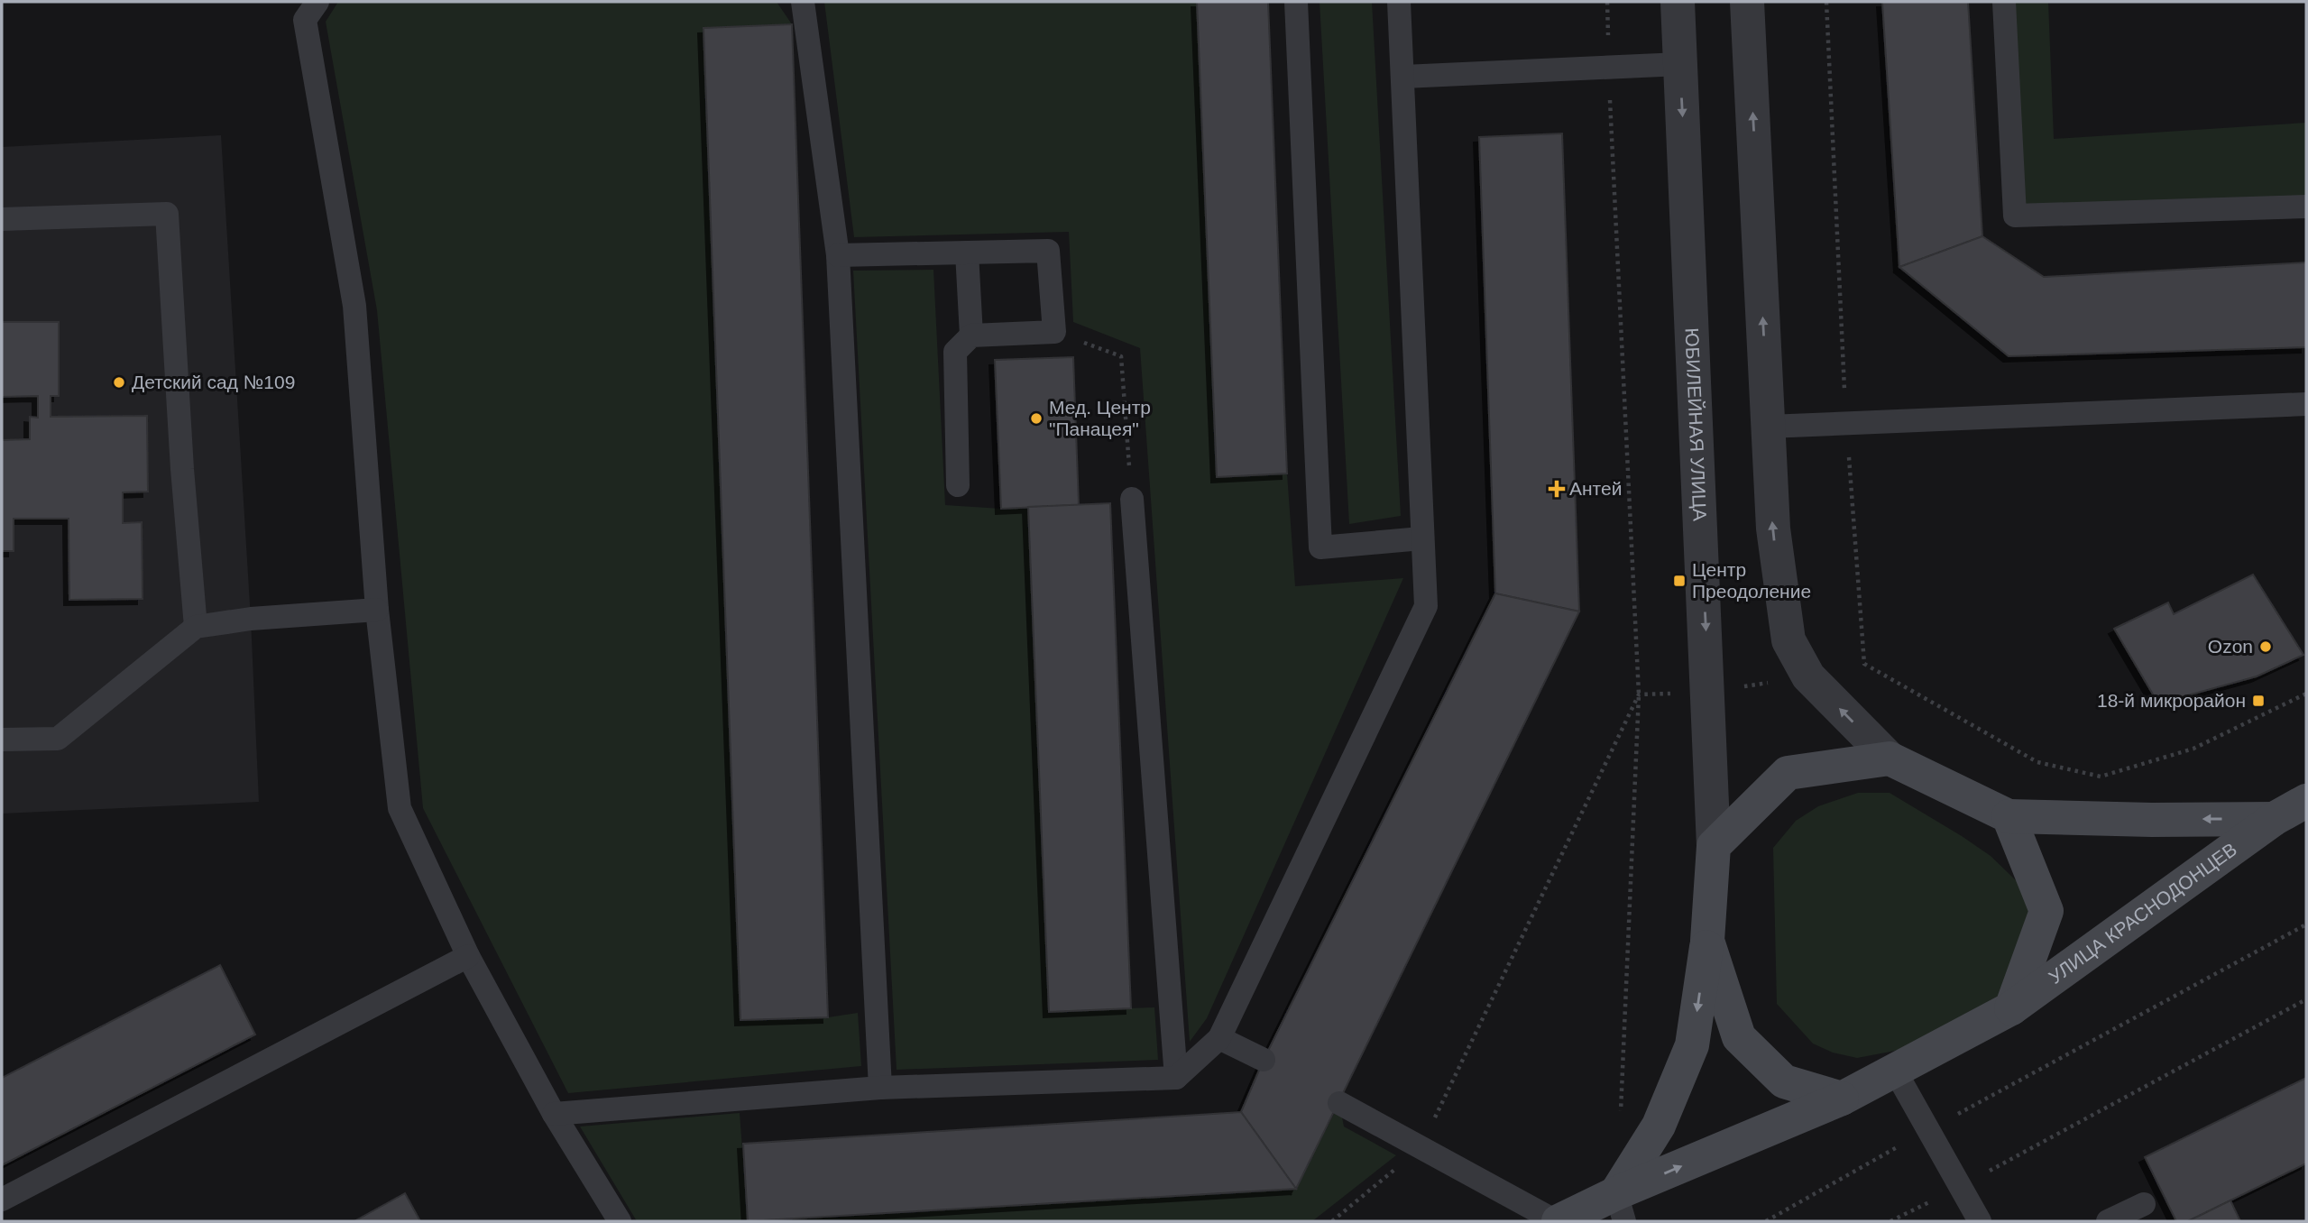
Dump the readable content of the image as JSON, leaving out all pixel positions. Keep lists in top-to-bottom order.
{
  "streets": {
    "main road": ["УЛИЦА КРАСНОДОНЦЕВ"],
    "street": ["ЮБИЛЕЙНАЯ УЛИЦА"]
  },
  "places": {
    "other": ["Детский сад №109", "Мед. Центр \"Панацея\"", "Ozon"],
    "health": ["Антей"],
    "transit": ["Центр Преодоление", "18-й микрорайон"]
  }
}
